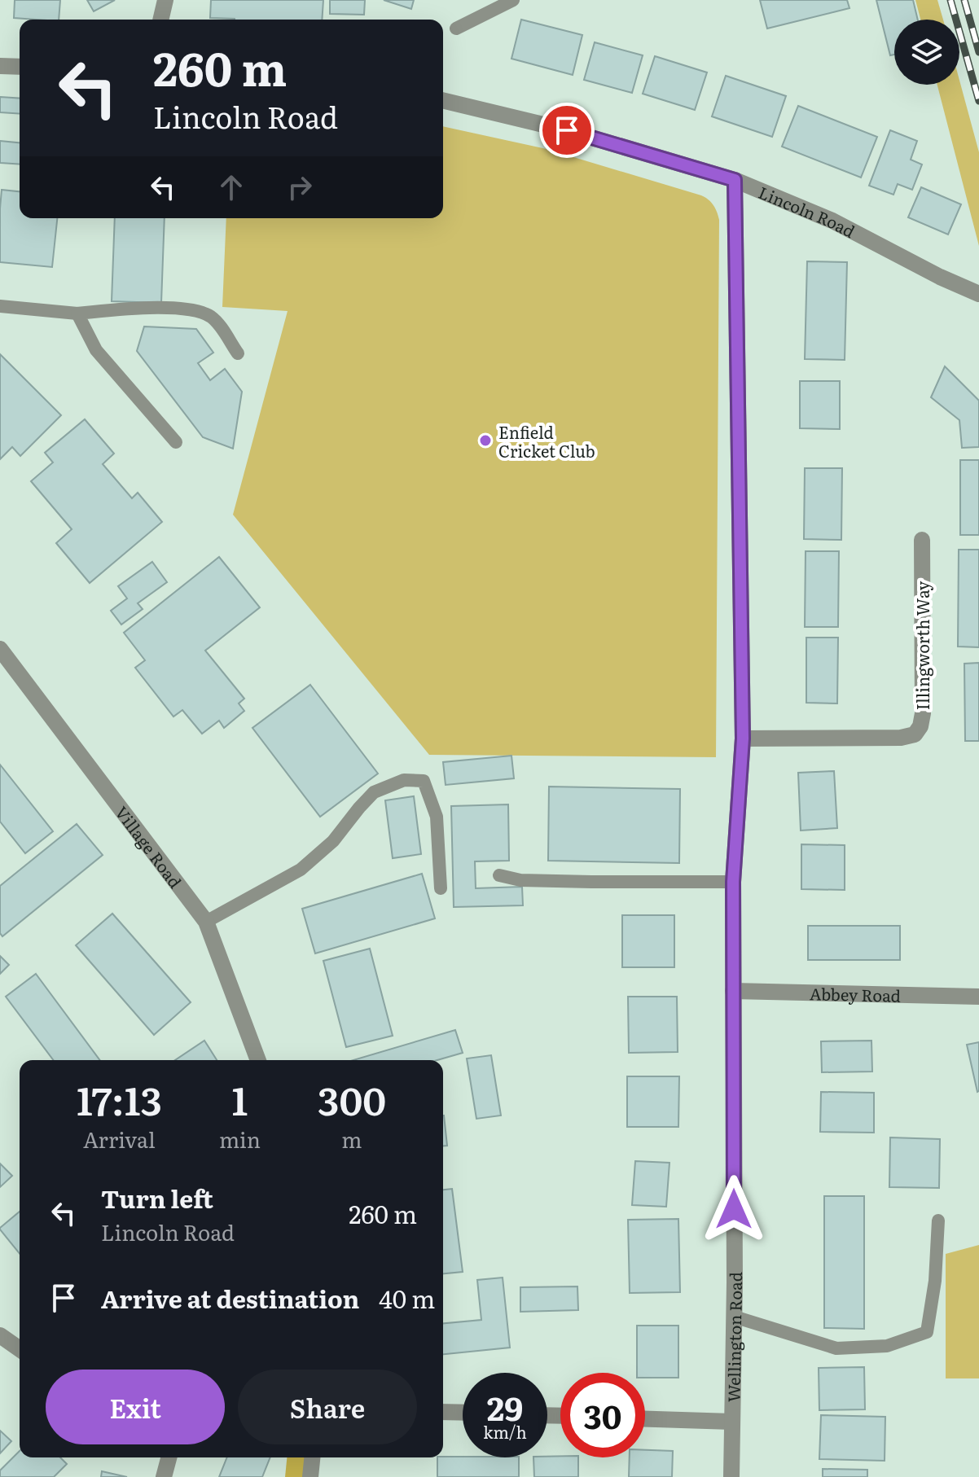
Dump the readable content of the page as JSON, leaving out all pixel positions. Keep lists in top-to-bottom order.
{
  "streets": {
    "street": [
      "Lincoln Road",
      "Illingworth Way",
      "Village Road",
      "Abbey Road",
      "Wellington Road"
    ]
  },
  "crossings": [
    ["Lincoln Road", "Wellington Road"],
    ["Illingworth Way", "Wellington Road"],
    ["Abbey Road", "Wellington Road"]
  ],
  "places": ["Enfield Cricket Club"],
  "page": {
    "turn": ["260 m", "Lincoln Road"],
    "eta": [
      "17:13",
      "Arrival",
      "1",
      "min",
      "300",
      "m"
    ],
    "list": [
      {
        "name": "Turn left",
        "note": "Lincoln Road",
        "value": "260 m"
      },
      {
        "name": "Arrive at destination",
        "value": "40 m"
      }
    ],
    "buttons": ["Exit", "Share"],
    "speed": "29 km/h",
    "limit": "30"
  }
}
